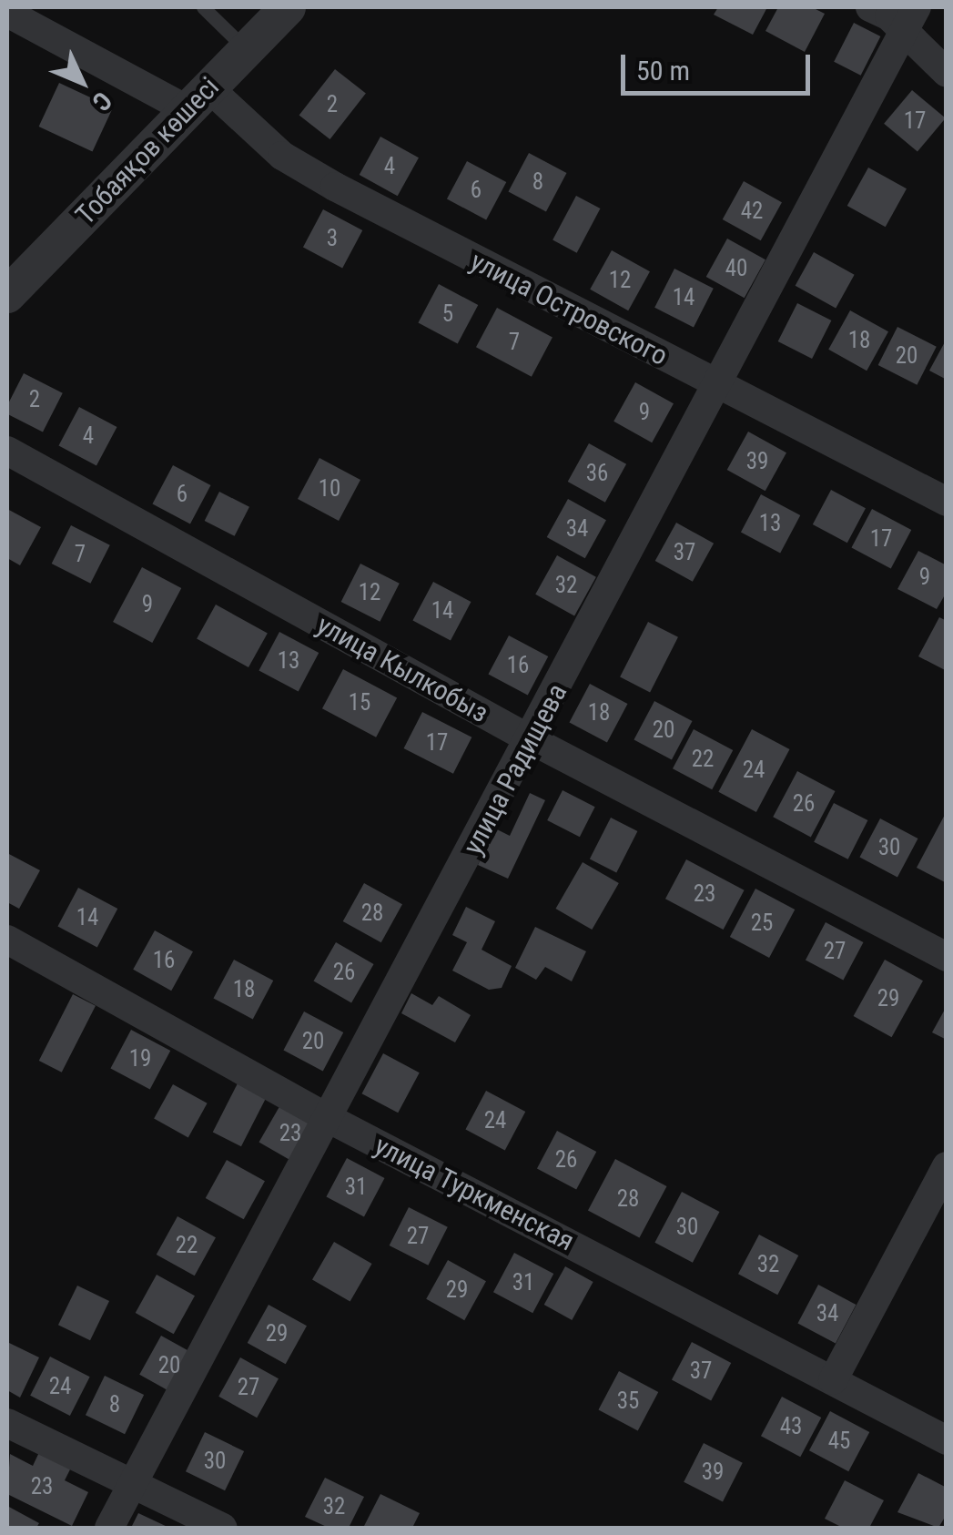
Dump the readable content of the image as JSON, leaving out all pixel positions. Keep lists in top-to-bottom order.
{
  "streets": {
    "street": [
      "Тобаяқов көшесі",
      "улица Островского",
      "улица Кылкобыз",
      "улица Радищева",
      "улица Туркменская"
    ]
  },
  "crossings": [
    ["Тобаяқов көшесі", "улица Островского"],
    ["улица Островского", "улица Радищева"],
    ["улица Кылкобыз", "улица Радищева"],
    ["улица Радищева", "улица Туркменская"]
  ],
  "house_numbers": [
    "2",
    "17",
    "4",
    "8",
    "6",
    "42",
    "3",
    "40",
    "12",
    "14",
    "5",
    "18",
    "7",
    "20",
    "2",
    "9",
    "4",
    "39",
    "36",
    "10",
    "6",
    "13",
    "34",
    "17",
    "37",
    "7",
    "9",
    "32",
    "12",
    "9",
    "14",
    "13",
    "16",
    "15",
    "18",
    "20",
    "17",
    "22",
    "24",
    "26",
    "30",
    "23",
    "28",
    "14",
    "25",
    "27",
    "16",
    "26",
    "18",
    "29",
    "20",
    "19",
    "24",
    "23",
    "26",
    "31",
    "28",
    "30",
    "27",
    "22",
    "32",
    "31",
    "29",
    "34",
    "29",
    "20",
    "37",
    "24",
    "27",
    "35",
    "8",
    "43",
    "45",
    "30",
    "39",
    "23",
    "32"
  ],
  "scale_bar": "50 m",
  "north": "bottom right"
}
